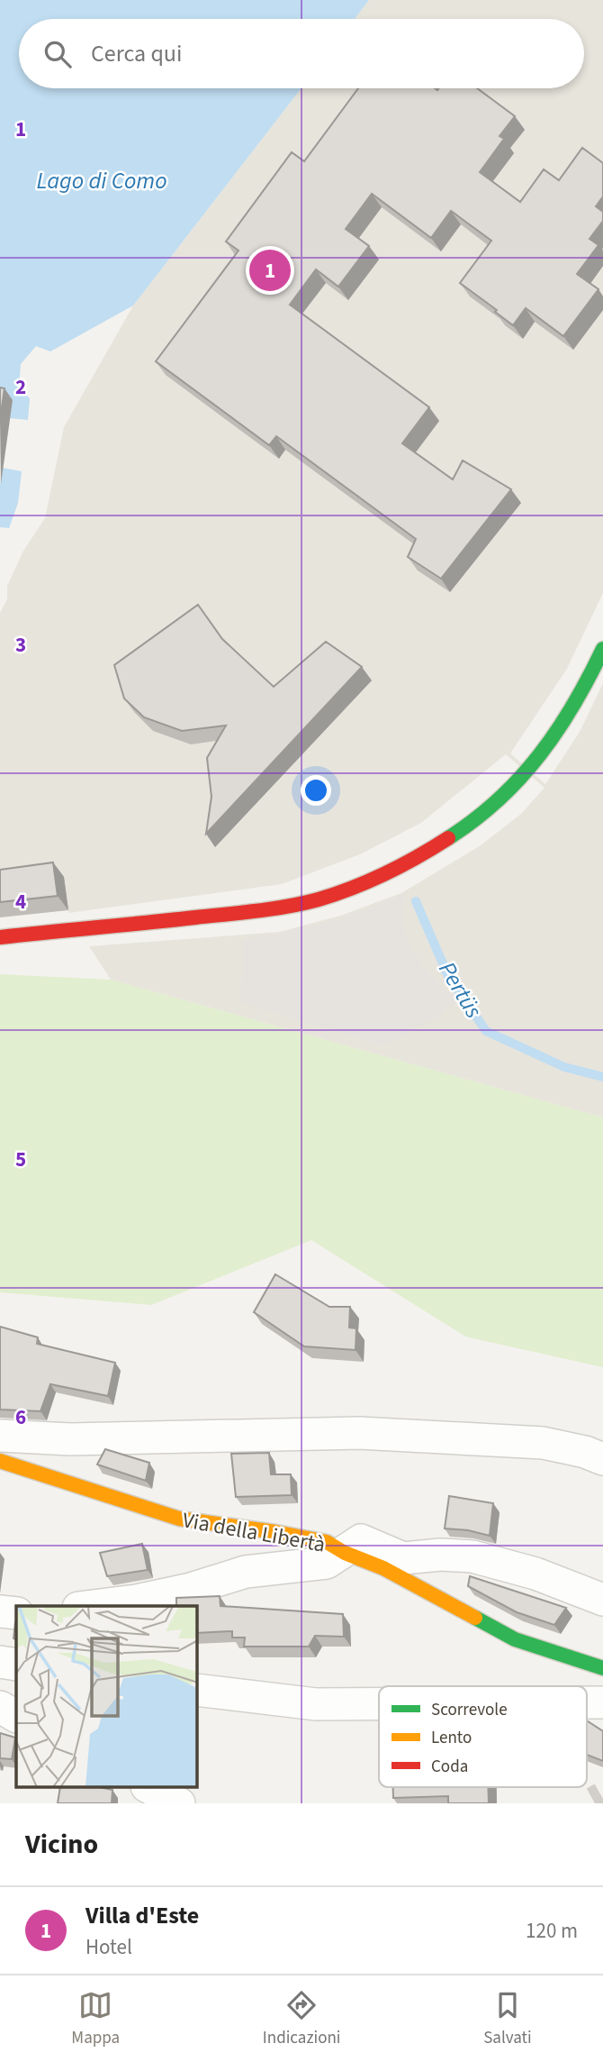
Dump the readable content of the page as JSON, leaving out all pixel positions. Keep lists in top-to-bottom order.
{
  "streets": {
    "street": ["Via della Libertà"]
  },
  "water": ["Lago di Como", "Pertüs"],
  "legend": ["Scorrevole", "Lento", "Coda"],
  "page": {
    "search": "Cerca qui",
    "pins": "1",
    "heading": "Vicino",
    "list": [
      {
        "mark": "1",
        "name": "Villa d'Este",
        "note": "Hotel",
        "value": "120 m"
      }
    ],
    "nav": ["Mappa", "Indicazioni", "Salvati"]
  },
  "grid": {
    "rows": [
      "1",
      "2",
      "3",
      "4",
      "5",
      "6"
    ]
  }
}
